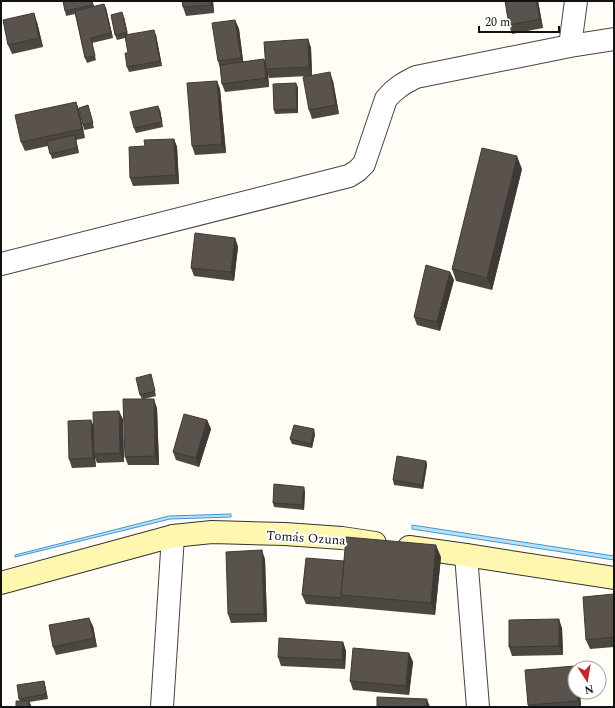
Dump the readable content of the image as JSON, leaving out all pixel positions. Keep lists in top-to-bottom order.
{
  "streets": {
    "street": ["Tomás Ozuna"]
  },
  "scale_bar": "20 m",
  "north": "bottom"
}
